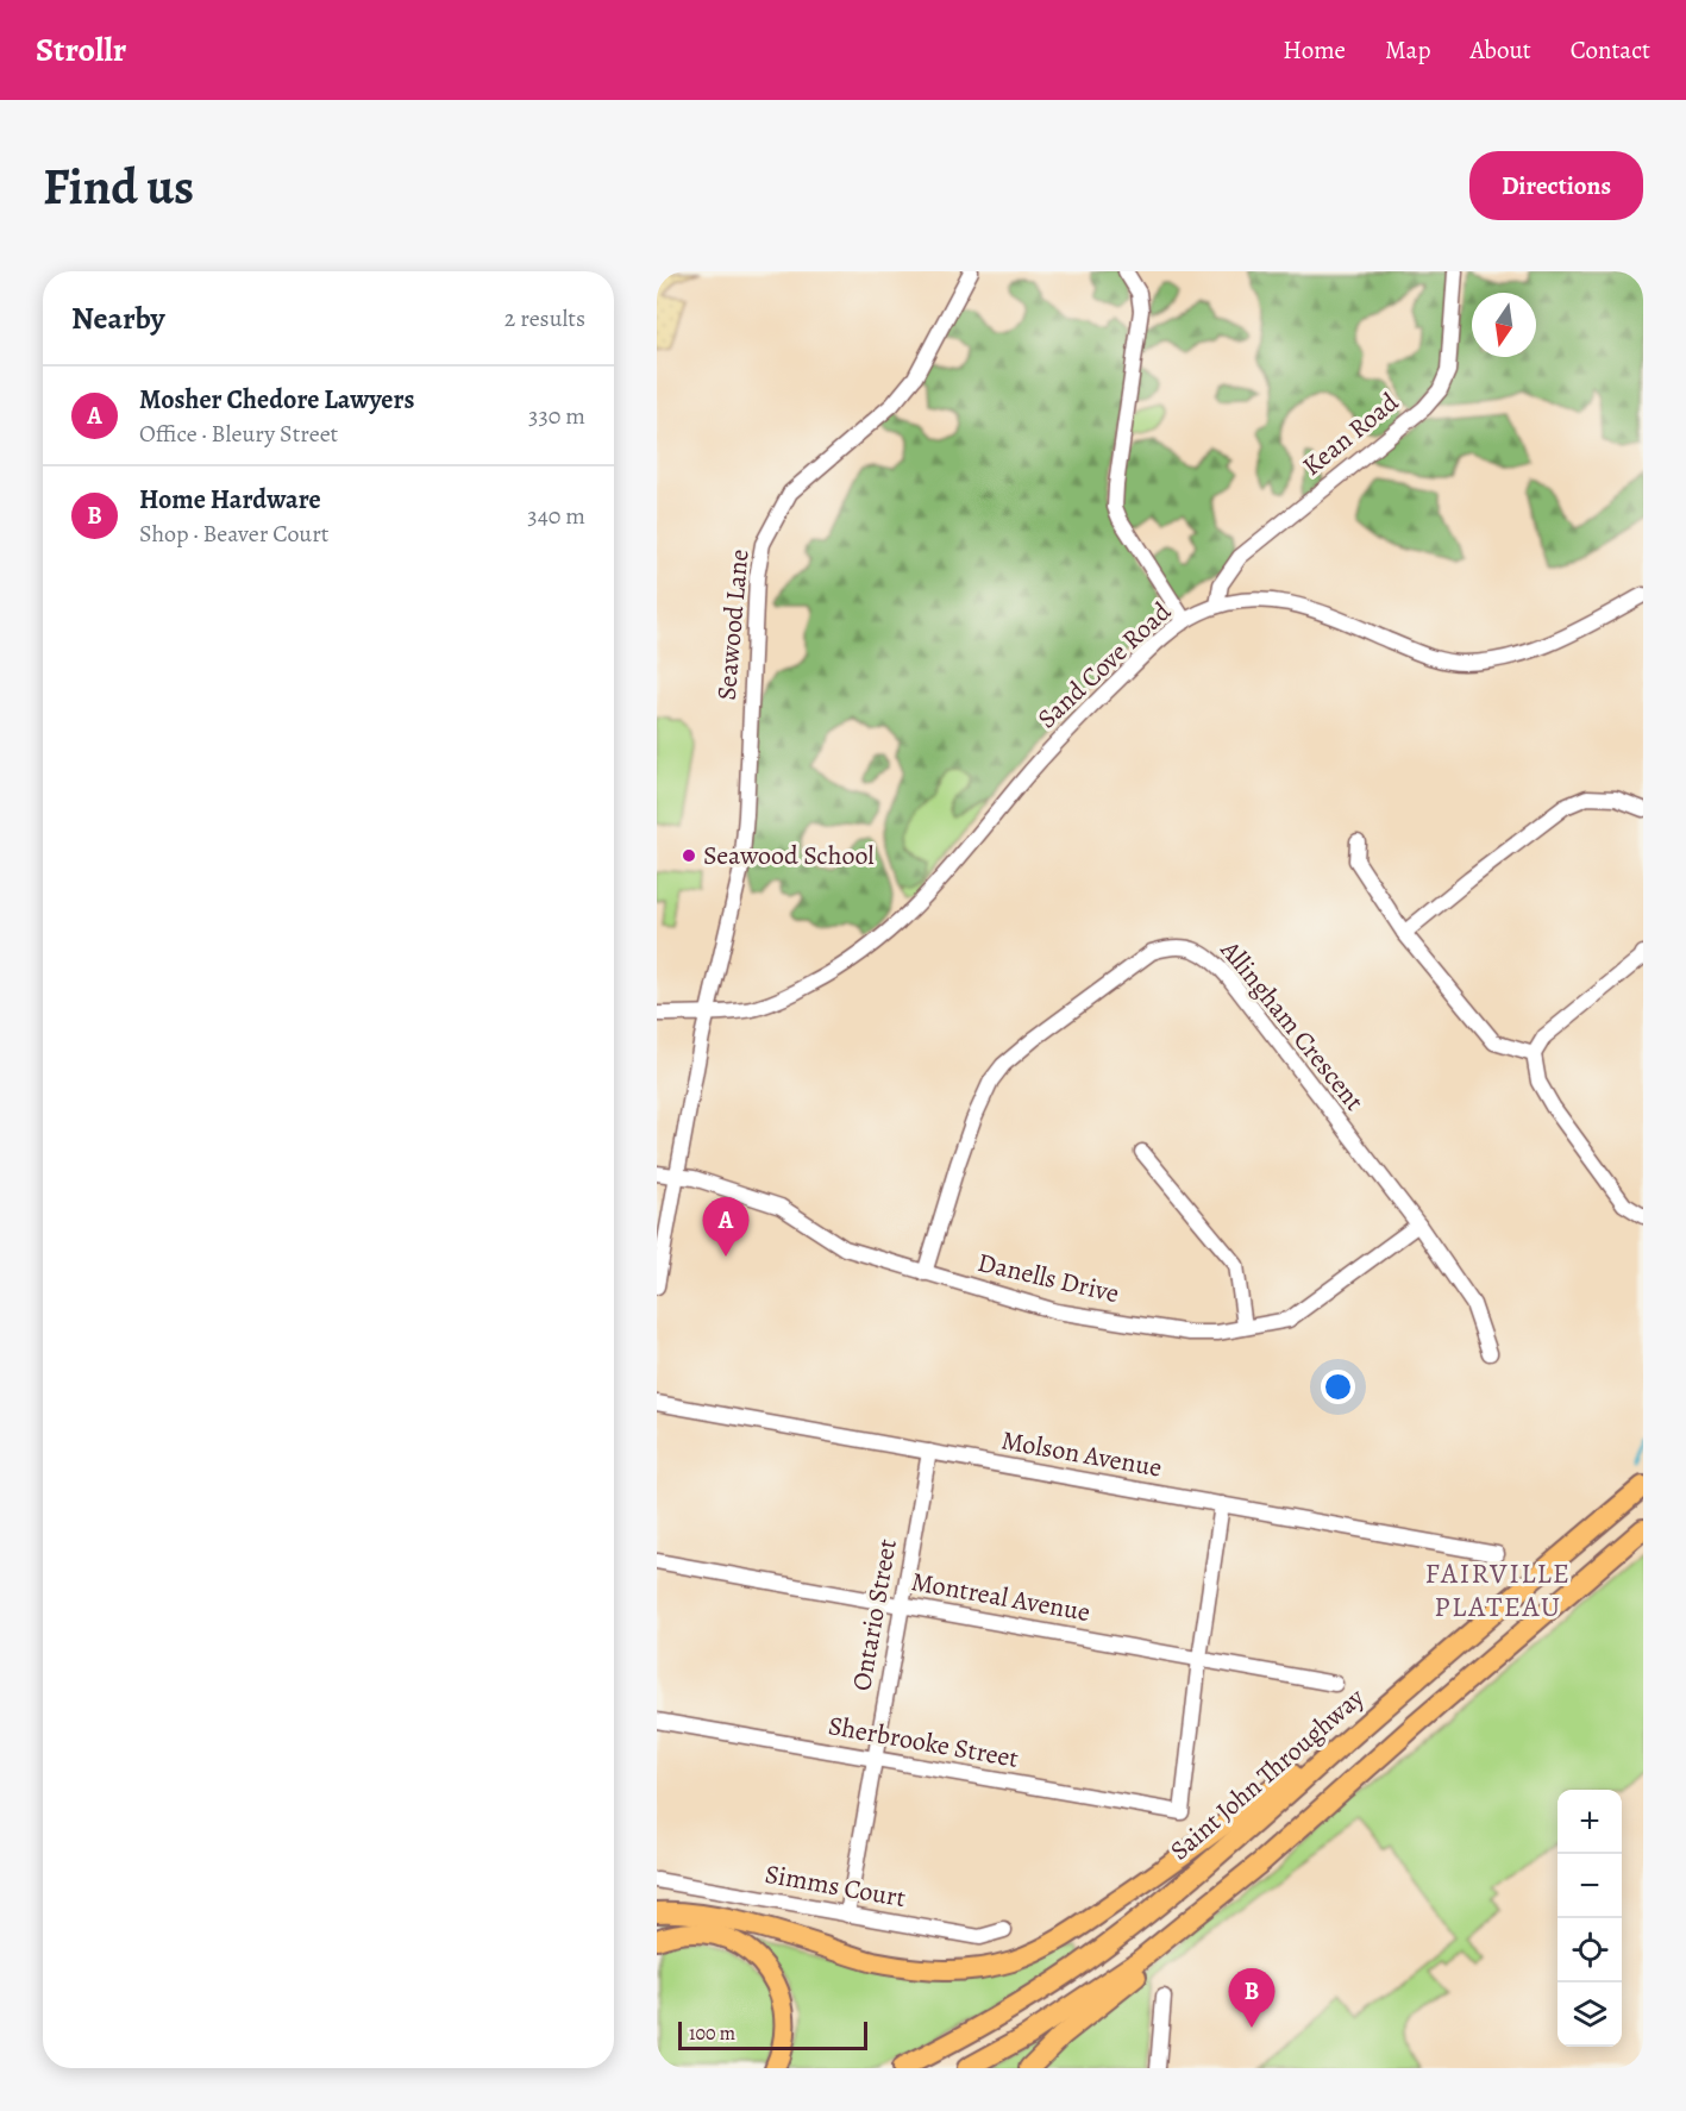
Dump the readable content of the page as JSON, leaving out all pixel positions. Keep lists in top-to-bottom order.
{
  "streets": {
    "highway": ["Saint John Throughway"],
    "street": [
      "Kean Road",
      "Seawood Lane",
      "Sand Cove Road",
      "Allingham Crescent",
      "Danells Drive",
      "Molson Avenue",
      "Montreal Avenue",
      "Ontario Street",
      "Sherbrooke Street",
      "Simms Court"
    ]
  },
  "crossings": [
    ["Kean Road", "Sand Cove Road"],
    ["Seawood Lane", "Sand Cove Road"],
    ["Seawood Lane", "Danells Drive"],
    ["Allingham Crescent", "Danells Drive"],
    ["Molson Avenue", "Ontario Street"],
    ["Montreal Avenue", "Ontario Street"],
    ["Montreal Avenue", "Sherbrooke Street"],
    ["Ontario Street", "Sherbrooke Street"],
    ["Ontario Street", "Simms Court"]
  ],
  "districts": ["FAIRVILLE PLATEAU"],
  "places": ["Seawood School"],
  "scale_bar": "100 m",
  "north": "bottom",
  "page": {
    "header": "Strollr",
    "nav": [
      "Home",
      "Map",
      "About",
      "Contact"
    ],
    "buttons": "Directions",
    "title": "Find us",
    "heading": ["Nearby", "2 results"],
    "list": [
      {
        "mark": "A",
        "name": "Mosher Chedore Lawyers",
        "note": "Office · Bleury Street",
        "value": "330 m"
      },
      {
        "mark": "B",
        "name": "Home Hardware",
        "note": "Shop · Beaver Court",
        "value": "340 m"
      }
    ],
    "pins": ["A", "B"],
    "map_buttons": ["+", "−"],
    "scale": "100 m"
  }
}
